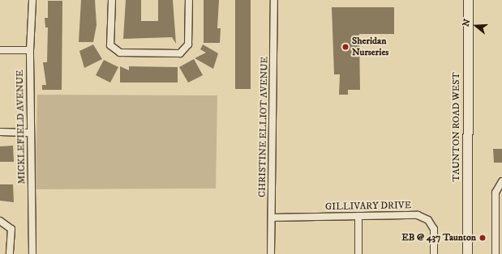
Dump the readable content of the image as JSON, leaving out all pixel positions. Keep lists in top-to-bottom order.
{
  "streets": {
    "main road": ["TAUNTON ROAD WEST"],
    "street": ["MICKLEFIELD AVENUE", "CHRISTINE ELLIOT AVENUE", "GILLIVARY DRIVE"]
  },
  "crossings": [
    ["CHRISTINE ELLIOT AVENUE", "GILLIVARY DRIVE"]
  ],
  "places": ["Sheridan Nurseries", "EB @ 437 Taunton"],
  "north": "left"
}
